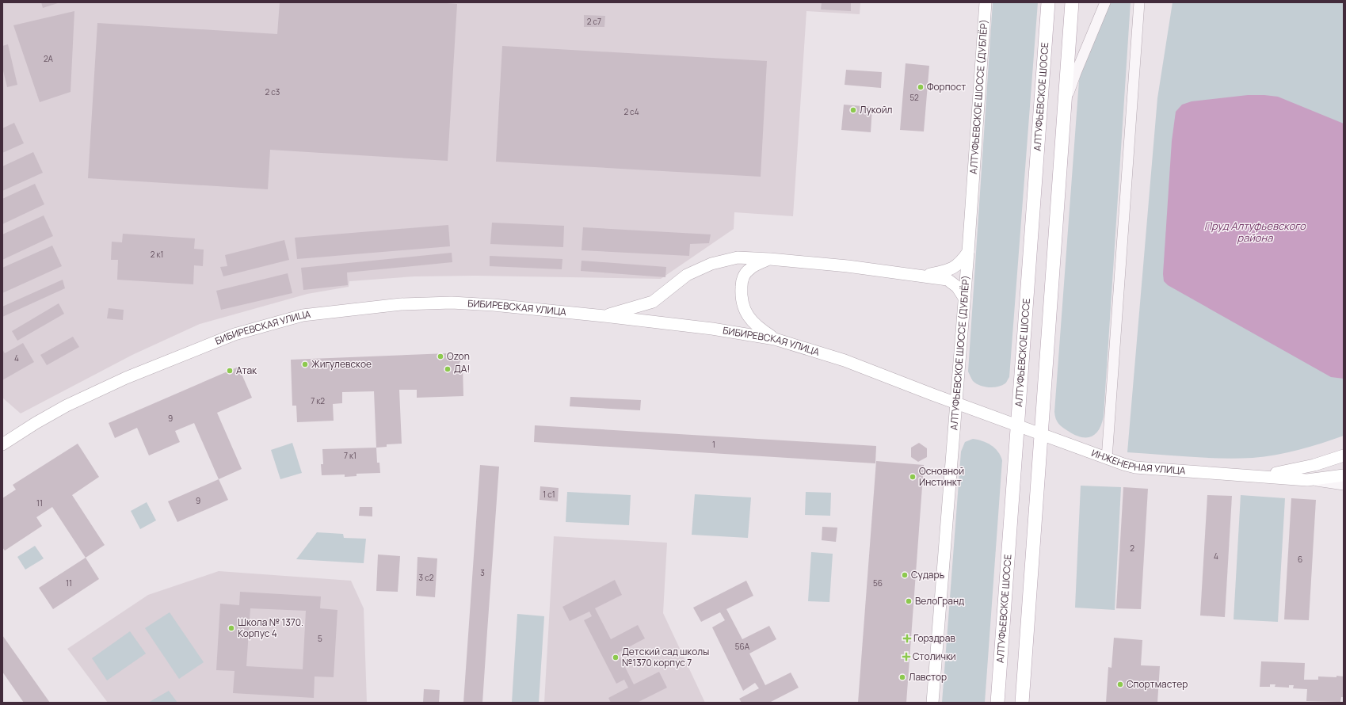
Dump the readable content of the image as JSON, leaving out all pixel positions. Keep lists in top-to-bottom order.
{
  "streets": {
    "main road": [
      "АЛТУФЬЕВСКОЕ ШОССЕ (ДУБЛЁР)",
      "АЛТУФЬЕВСКОЕ ШОССЕ",
      "БИБИРЕВСКАЯ УЛИЦА",
      "ИНЖЕНЕРНАЯ УЛИЦА"
    ]
  },
  "crossings": [
    ["АЛТУФЬЕВСКОЕ ШОССЕ (ДУБЛЁР)", "БИБИРЕВСКАЯ УЛИЦА"],
    ["АЛТУФЬЕВСКОЕ ШОССЕ", "БИБИРЕВСКАЯ УЛИЦА"],
    ["БИБИРЕВСКАЯ УЛИЦА", "ИНЖЕНЕРНАЯ УЛИЦА"]
  ],
  "water": ["Пруд Алтуфьевского района"],
  "places": {
    "other": [
      "Форпост",
      "Лукойл",
      "Ozon",
      "Жигулевское",
      "ДА!",
      "Атак",
      "Основной Инстинкт",
      "Сударь",
      "ВелоГранд",
      "Школа № 1370. Корпус 4",
      "Детский сад школы №1370 корпус 7",
      "Лавстор",
      "Спортмастер"
    ],
    "health": ["Горздрав", "Столички"]
  },
  "house_numbers": [
    "2 с7",
    "2А",
    "2 с3",
    "52",
    "2 с4",
    "2 к1",
    "4",
    "7 к2",
    "9",
    "1",
    "7 к1",
    "1 с1",
    "9",
    "11",
    "2",
    "4",
    "6",
    "3",
    "3 с2",
    "11",
    "56",
    "5",
    "56А"
  ]
}
